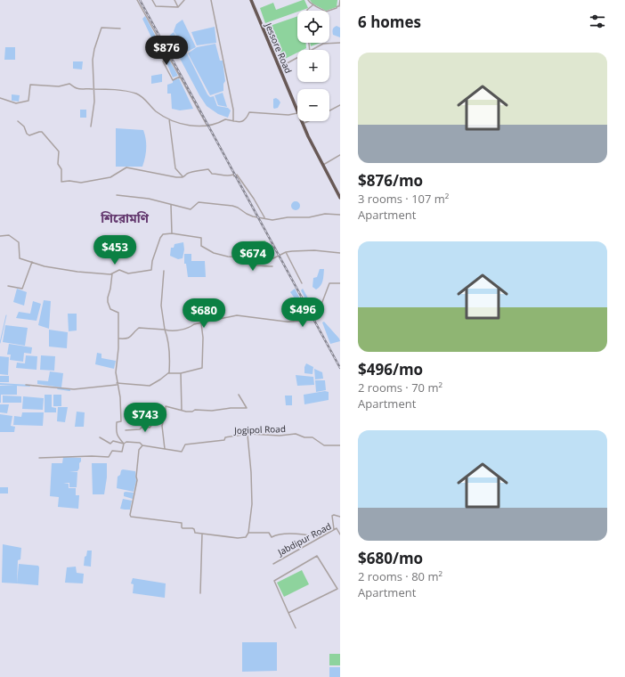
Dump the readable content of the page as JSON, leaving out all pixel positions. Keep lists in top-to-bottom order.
{
  "streets": {
    "highway": ["Jessore Road"],
    "street": ["Jogipol Road", "Jabdipur Road"]
  },
  "districts": ["শিরোমণি"],
  "page": {
    "heading": "6 homes",
    "map_buttons": ["+", "−"],
    "price": [
      "$876",
      "$453",
      "$674",
      "$496",
      "$680",
      "$743"
    ],
    "list": [
      {
        "name": "$876/mo",
        "note": "3 rooms · 107 m² · Apartment"
      },
      {
        "name": "$496/mo",
        "note": "2 rooms · 70 m² · Apartment"
      },
      {
        "name": "$680/mo",
        "note": "2 rooms · 80 m² · Apartment"
      }
    ]
  }
}
